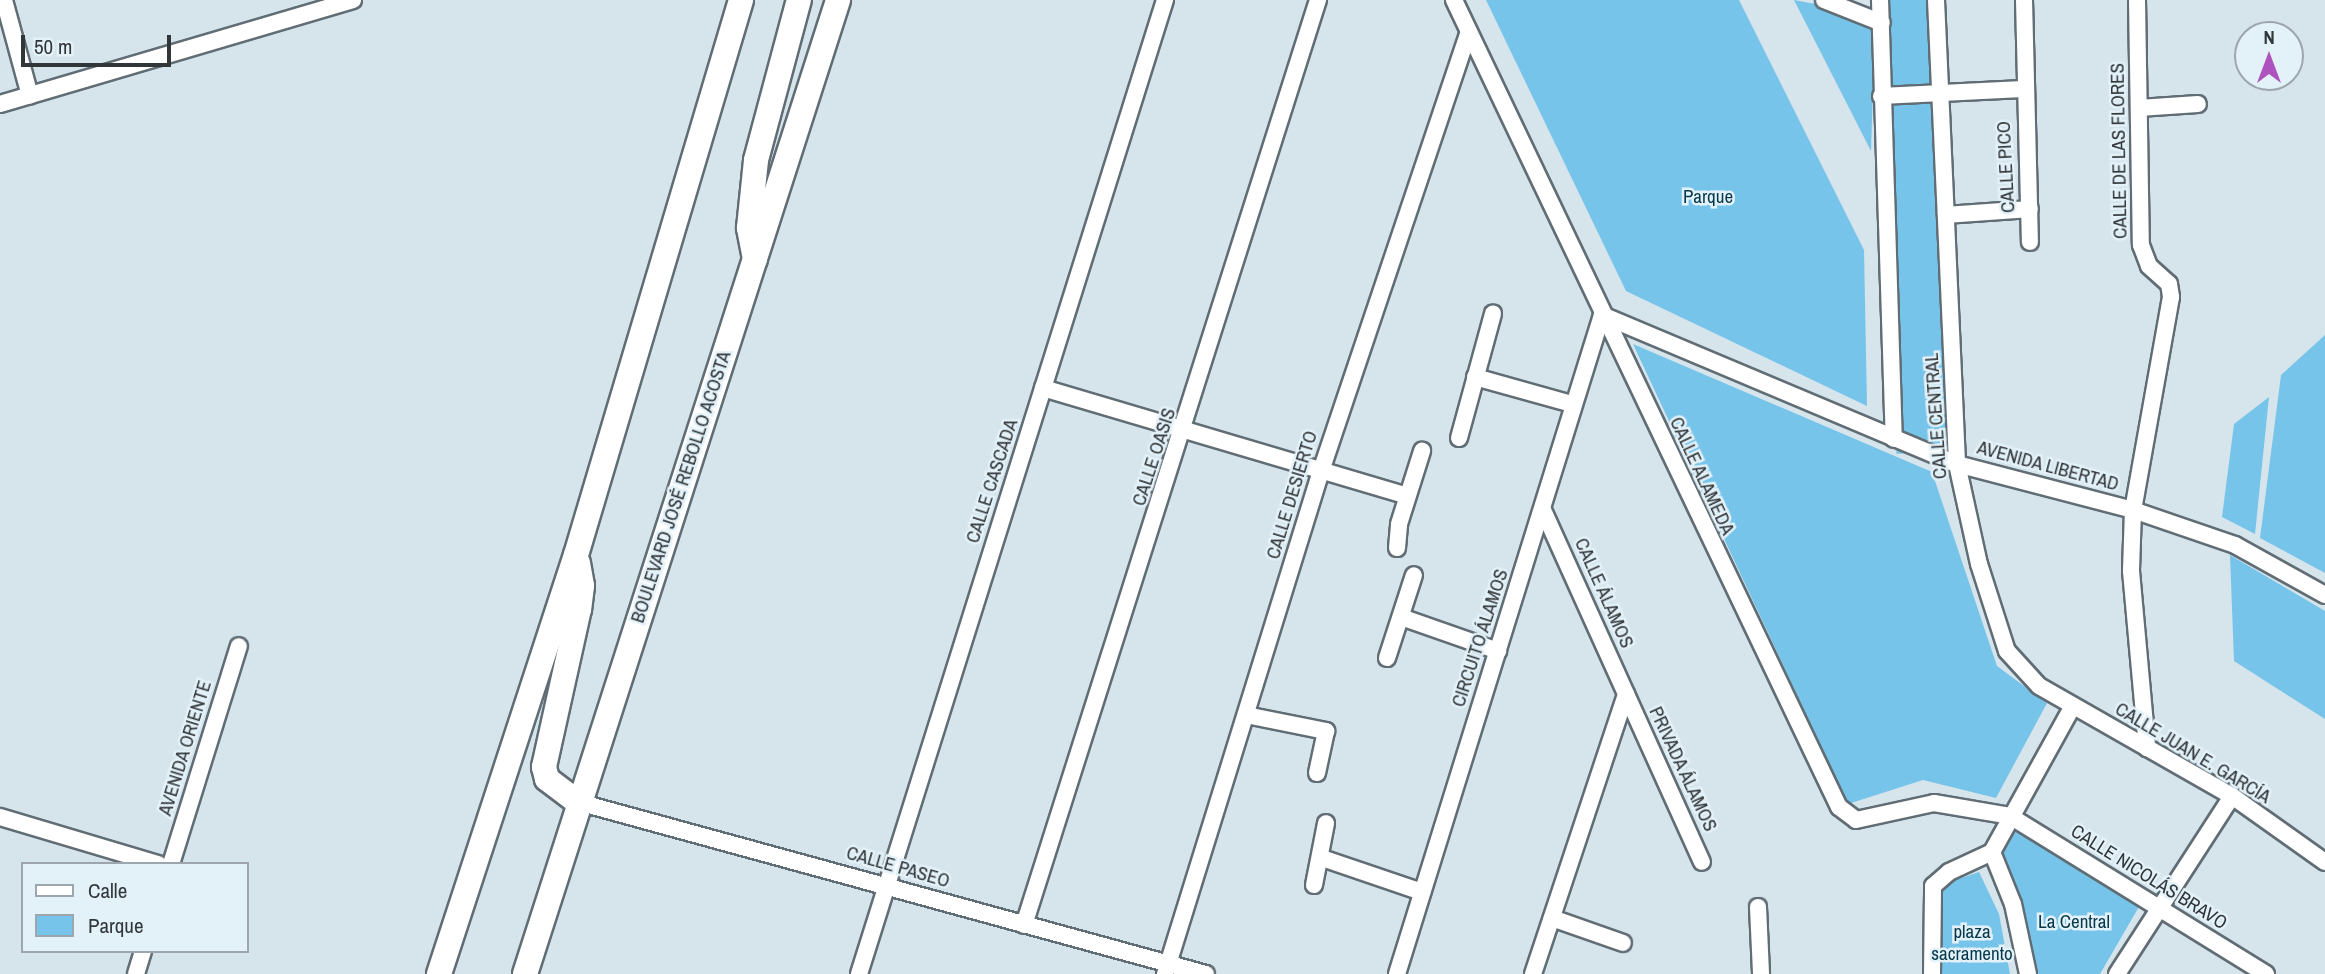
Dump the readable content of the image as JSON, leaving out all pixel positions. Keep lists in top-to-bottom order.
{
  "streets": {
    "main road": ["BOULEVARD JOSÉ REBOLLO ACOSTA"],
    "street": [
      "CALLE DE LAS FLORES",
      "CALLE PICO",
      "CALLE CENTRAL",
      "CALLE OASIS",
      "AVENIDA LIBERTAD",
      "CALLE ALAMEDA",
      "CALLE CASCADA",
      "CALLE DESIERTO",
      "CALLE ÁLAMOS",
      "CIRCUITO ÁLAMOS",
      "AVENIDA ORIENTE",
      "CALLE JUAN E. GARCÍA",
      "PRIVADA ÁLAMOS",
      "CALLE PASEO",
      "CALLE NICOLÁS BRAVO"
    ]
  },
  "crossings": [
    ["CALLE DE LAS FLORES", "AVENIDA LIBERTAD"],
    ["CALLE DE LAS FLORES", "CALLE JUAN E. GARCÍA"],
    ["CALLE CENTRAL", "AVENIDA LIBERTAD"],
    ["CALLE CENTRAL", "CALLE JUAN E. GARCÍA"],
    ["CALLE OASIS", "CALLE PASEO"],
    ["AVENIDA LIBERTAD", "CALLE ALAMEDA"],
    ["AVENIDA LIBERTAD", "CIRCUITO ÁLAMOS"],
    ["CALLE ALAMEDA", "CALLE DESIERTO"],
    ["CALLE ALAMEDA", "CIRCUITO ÁLAMOS"],
    ["CALLE ALAMEDA", "CALLE NICOLÁS BRAVO"],
    ["CALLE CASCADA", "CALLE PASEO"],
    ["BOULEVARD JOSÉ REBOLLO ACOSTA", "CALLE PASEO"],
    ["CALLE DESIERTO", "CALLE PASEO"],
    ["CALLE ÁLAMOS", "CIRCUITO ÁLAMOS"],
    ["CALLE ÁLAMOS", "PRIVADA ÁLAMOS"]
  ],
  "parks": ["Parque", "La Central", "plaza sacramento"],
  "legend": ["Calle", "Parque"],
  "scale_bar": "50 m",
  "north": "top"
}
